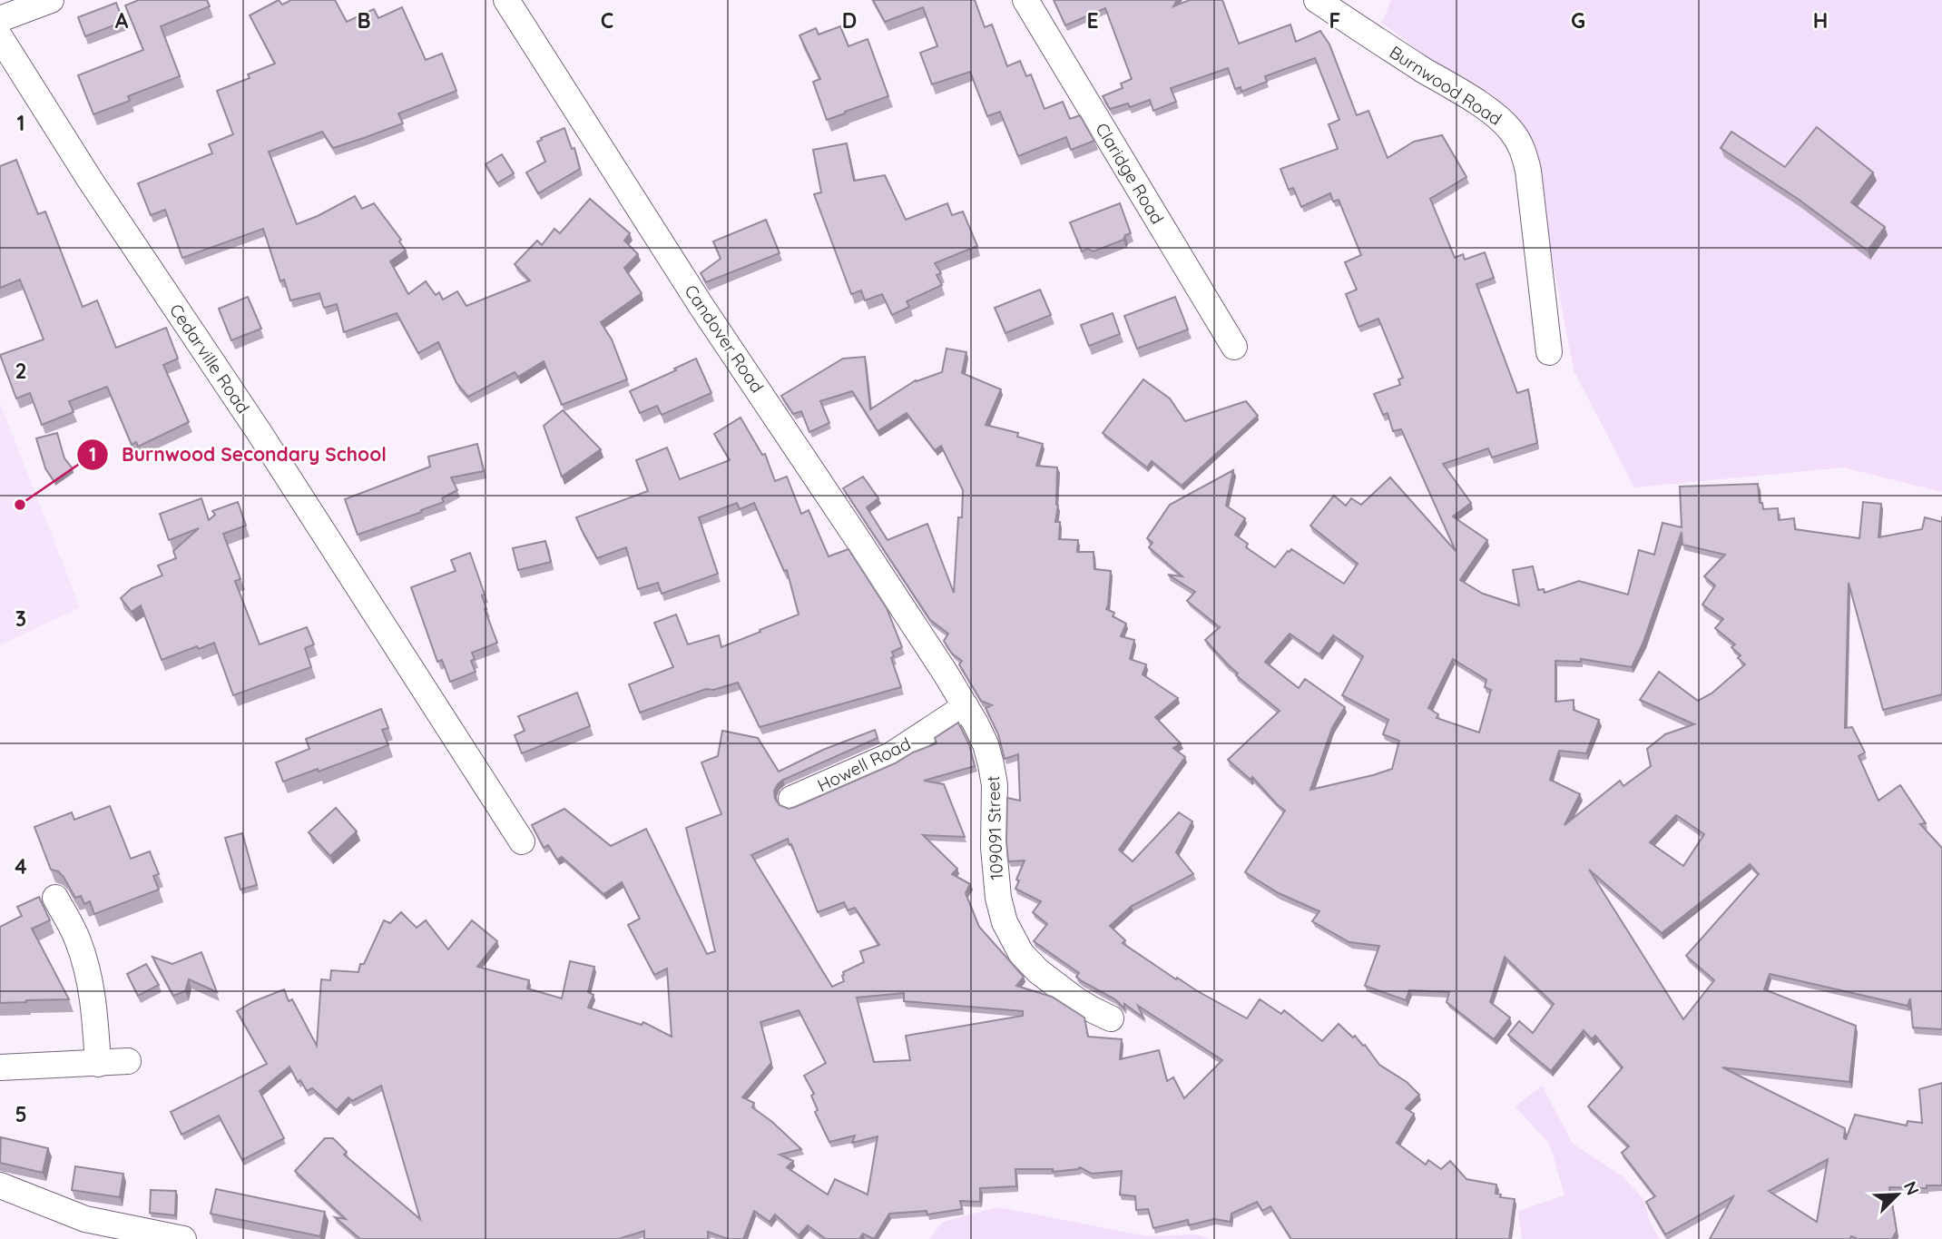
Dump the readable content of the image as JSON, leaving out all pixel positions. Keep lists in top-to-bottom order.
{
  "streets": {
    "street": [
      "Burnwood Road",
      "Claridge Road",
      "Candover Road",
      "Cedarville Road",
      "Howell Road",
      "109091 Street"
    ]
  },
  "crossings": [
    ["Candover Road", "109091 Street"],
    ["Howell Road", "109091 Street"]
  ],
  "places": ["Burnwood Secondary School"],
  "north": "top right",
  "grid": {
    "columns": [
      "A",
      "B",
      "C",
      "D",
      "E",
      "F",
      "G",
      "H"
    ],
    "rows": [
      "1",
      "2",
      "3",
      "4",
      "5"
    ]
  }
}
